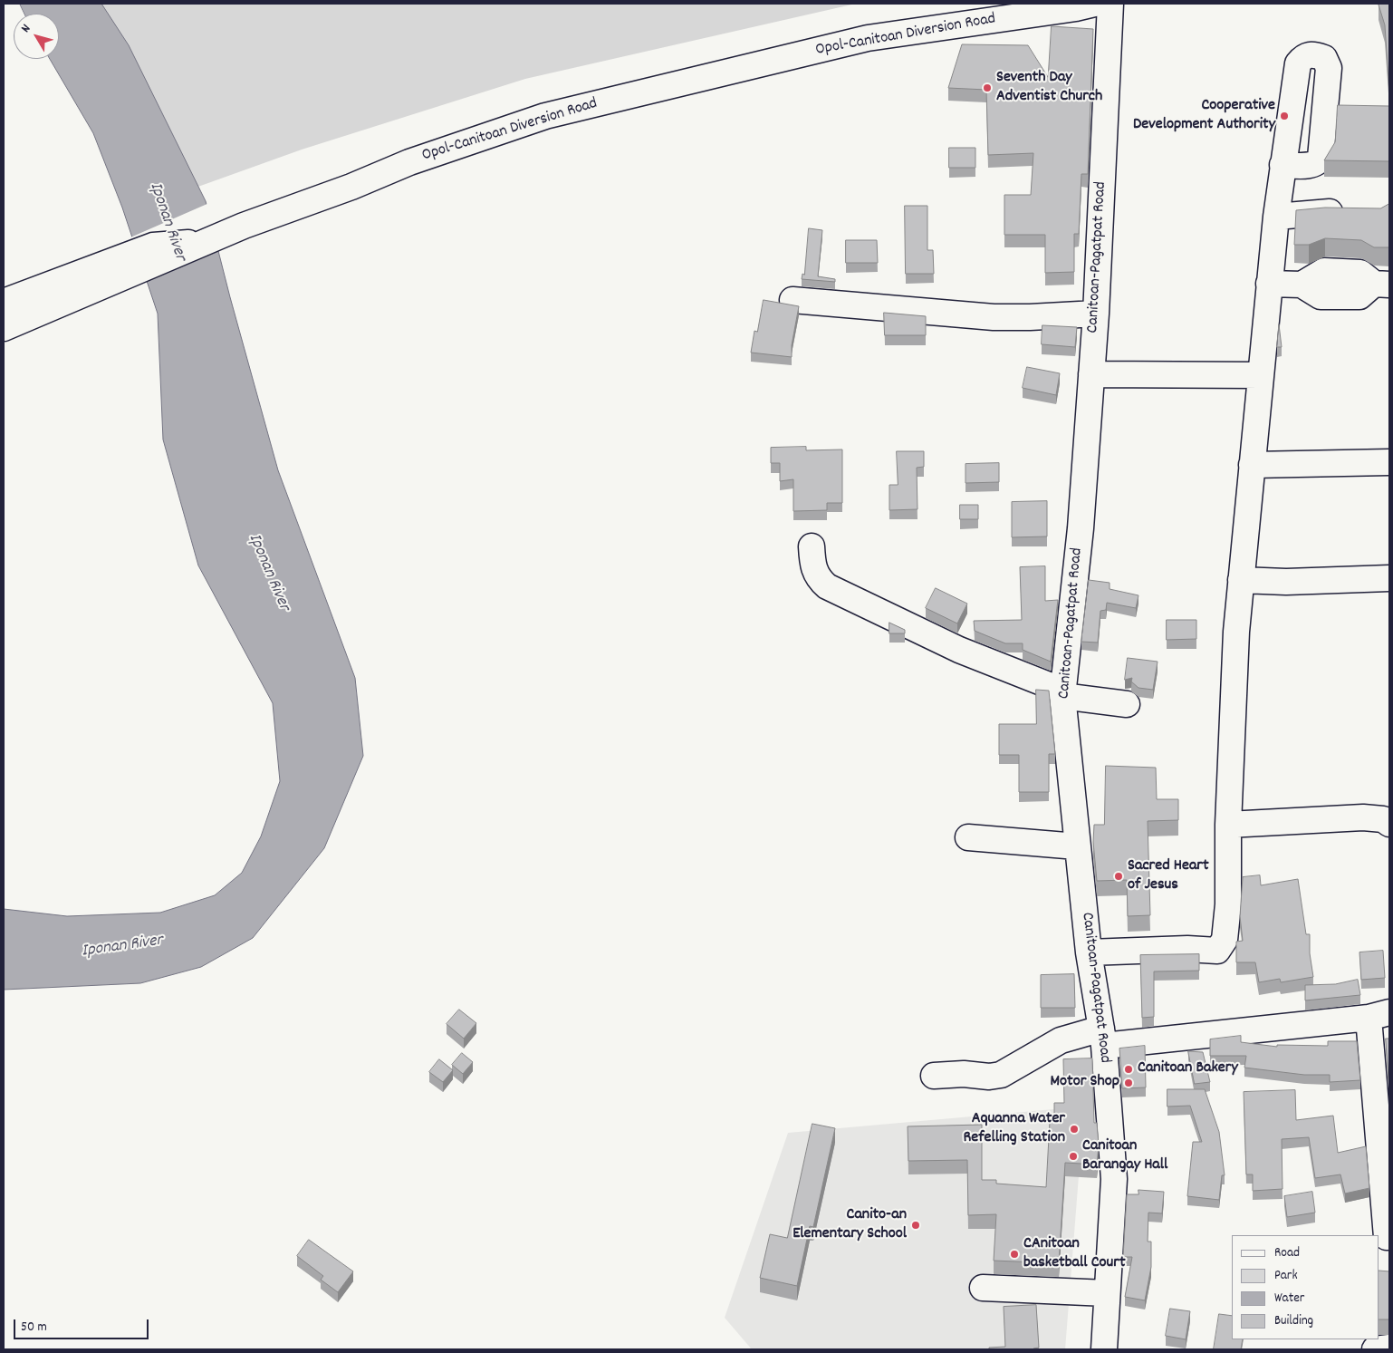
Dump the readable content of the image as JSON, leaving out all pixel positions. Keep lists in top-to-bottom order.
{
  "streets": {
    "street": ["Opol-Canitoan Diversion Road", "Canitoan-Pagatpat Road"]
  },
  "water": ["Iponan River"],
  "places": [
    "Seventh Day Adventist Church",
    "Cooperative Development Authority",
    "Sacred Heart of Jesus",
    "Canitoan Bakery",
    "Motor Shop",
    "Aquanna Water Refelling Station",
    "Canitoan Barangay Hall",
    "Canito-an Elementary School",
    "CAnitoan basketball Court"
  ],
  "legend": [
    "Road",
    "Park",
    "Water",
    "Building"
  ],
  "scale_bar": "50 m",
  "north": "top left"
}
